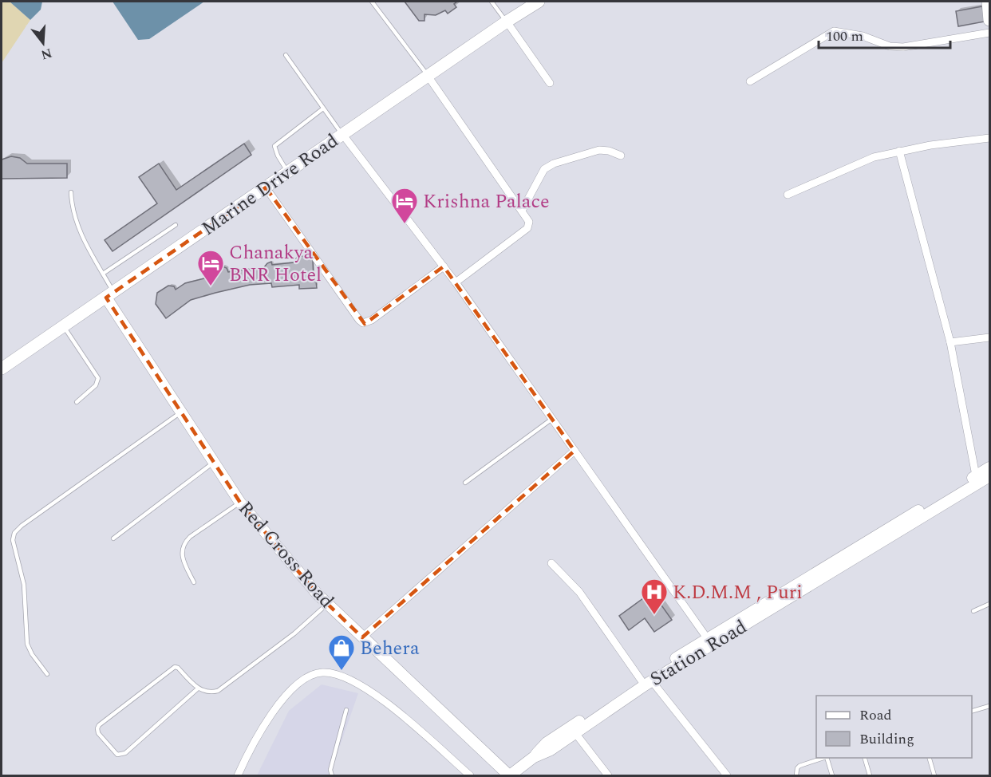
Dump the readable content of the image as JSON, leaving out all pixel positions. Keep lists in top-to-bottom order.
{
  "streets": {
    "main road": ["Marine Drive Road", "Red Cross Road", "Station Road"]
  },
  "crossings": [
    ["Marine Drive Road", "Red Cross Road"],
    ["Red Cross Road", "Station Road"]
  ],
  "places": {
    "hotel": ["Krishna Palace", "Chanakya BNR Hotel"],
    "hospital": ["K.D.M.M , Puri"],
    "shop": ["Behera"]
  },
  "legend": ["Road", "Building"],
  "scale_bar": "100 m",
  "north": "bottom"
}
